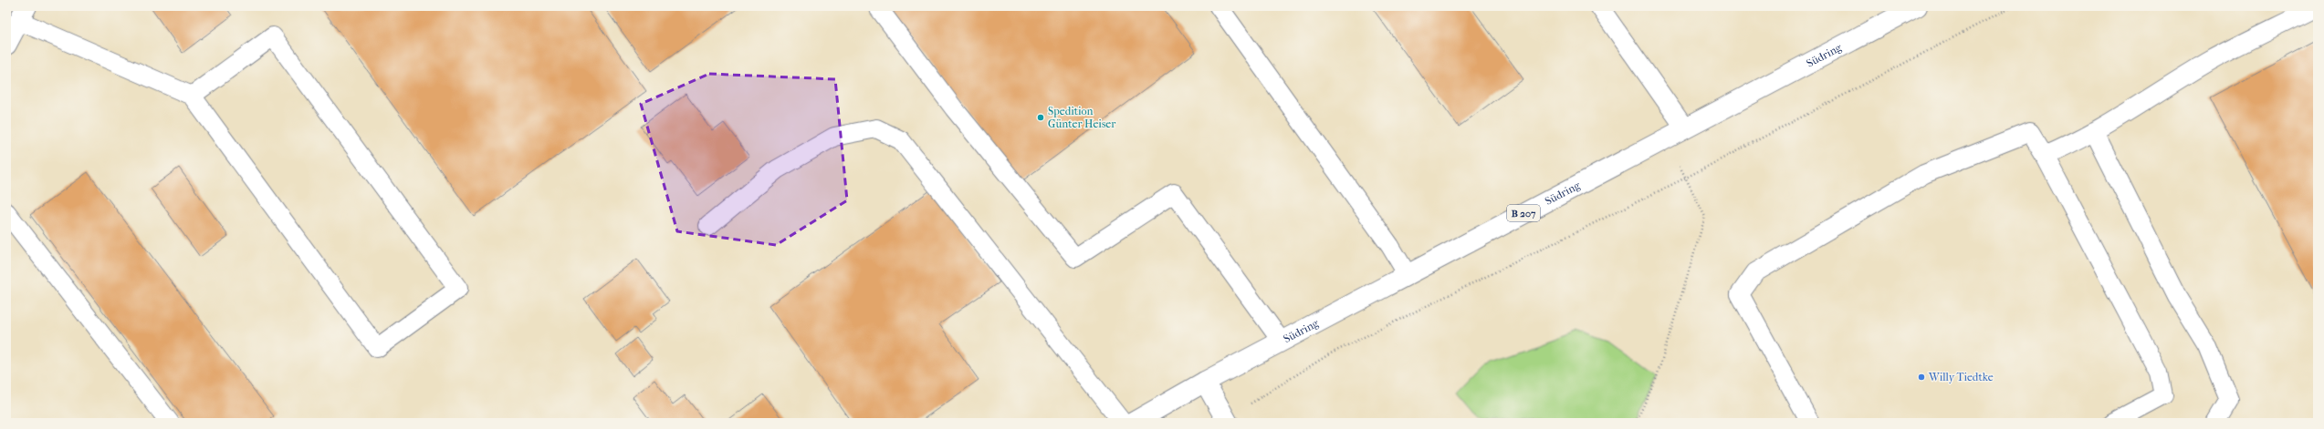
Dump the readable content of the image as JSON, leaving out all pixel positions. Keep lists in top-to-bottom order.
{
  "streets": {
    "main road": ["Südring", "B 207"]
  },
  "places": ["Spedition Günter Heiser", "Willy Tiedtke"]
}
